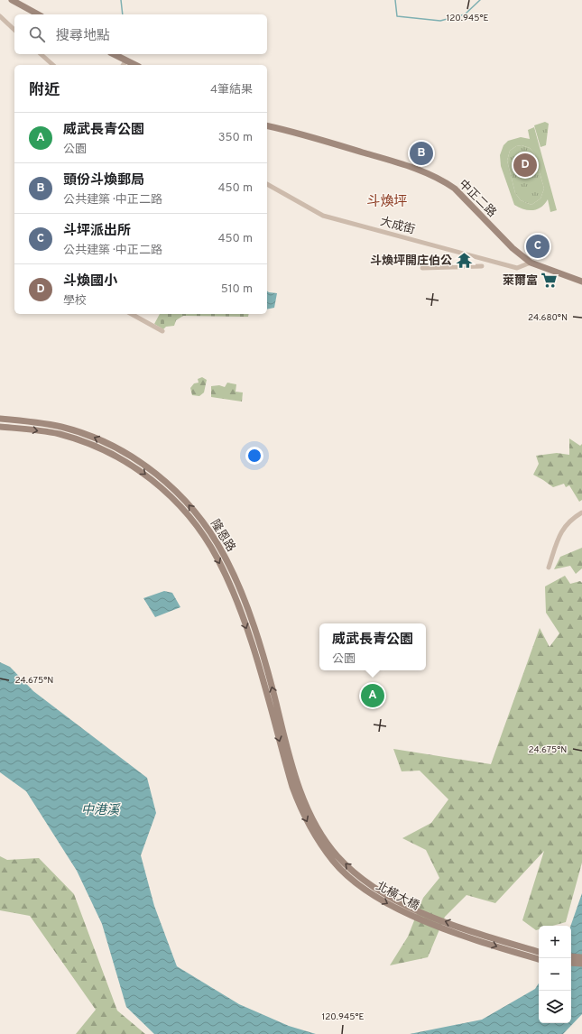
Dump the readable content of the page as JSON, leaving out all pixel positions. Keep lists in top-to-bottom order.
{
  "streets": {
    "main road": ["中正二路", "隆恩路", "北橫大橋"],
    "street": ["大成街"]
  },
  "crossings": [
    ["中正二路", "大成街"],
    ["隆恩路", "北橫大橋"]
  ],
  "districts": ["斗煥坪"],
  "water": ["中港溪"],
  "places": {
    "temple": ["斗煥坪開庄伯公"],
    "supermarket": ["萊爾富"]
  },
  "page": {
    "search": "搜尋地點",
    "heading": ["附近", "4筆結果"],
    "list": [
      {
        "mark": "A",
        "name": "威武長青公園",
        "note": "公園",
        "value": "350 m"
      },
      {
        "mark": "B",
        "name": "頭份斗煥郵局",
        "note": "公共建築 · 中正二路",
        "value": "450 m"
      },
      {
        "mark": "C",
        "name": "斗坪派出所",
        "note": "公共建築 · 中正二路",
        "value": "450 m"
      },
      {
        "mark": "D",
        "name": "斗煥國小",
        "note": "學校",
        "value": "510 m"
      }
    ],
    "pins": [
      "B",
      "D",
      "C",
      "A"
    ],
    "popup": ["威武長青公園", "公園"],
    "map_buttons": ["+", "−"]
  },
  "coordinates": ["120.945°E", "24.680°N", "24.675°N"]
}
